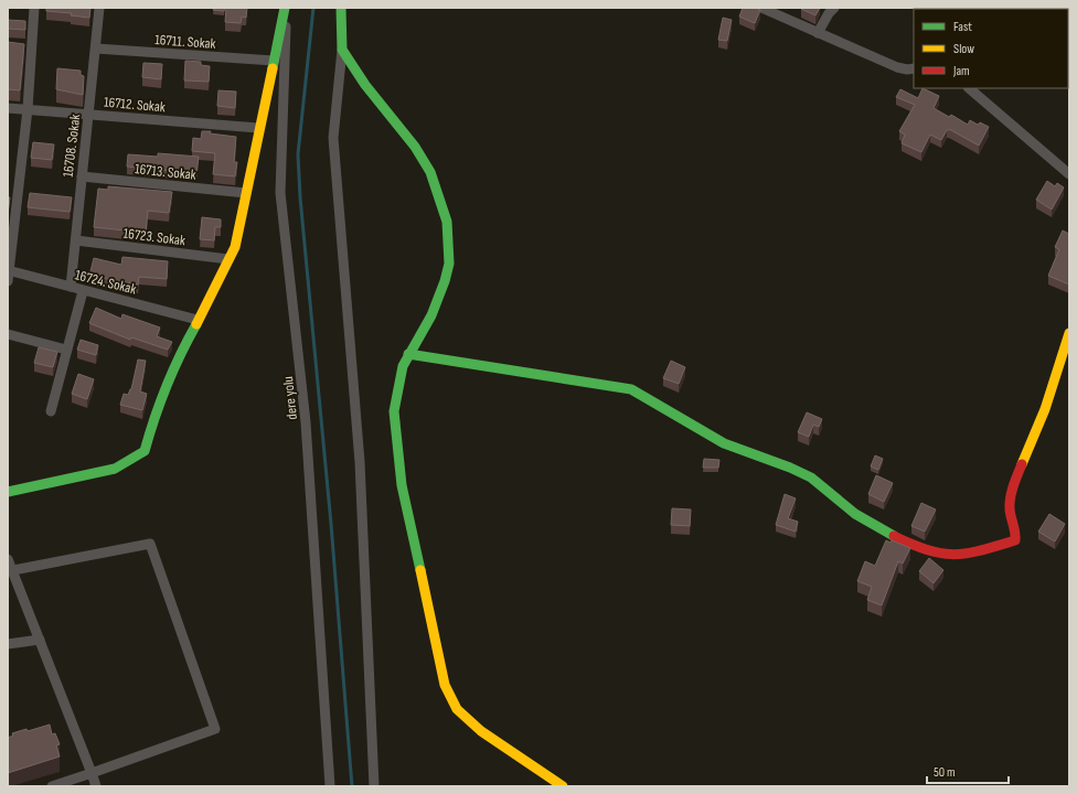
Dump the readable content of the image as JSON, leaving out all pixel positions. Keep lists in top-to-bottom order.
{
  "streets": {
    "street": [
      "16711. Sokak",
      "16712. Sokak",
      "16708. Sokak",
      "16713. Sokak",
      "16723. Sokak",
      "16724. Sokak",
      "dere yolu"
    ]
  },
  "crossings": [
    ["16711. Sokak", "16708. Sokak"],
    ["16712. Sokak", "16708. Sokak"],
    ["16708. Sokak", "16713. Sokak"],
    ["16708. Sokak", "16723. Sokak"],
    ["16708. Sokak", "16724. Sokak"]
  ],
  "legend": ["Fast", "Slow", "Jam"],
  "scale_bar": "50 m"
}
